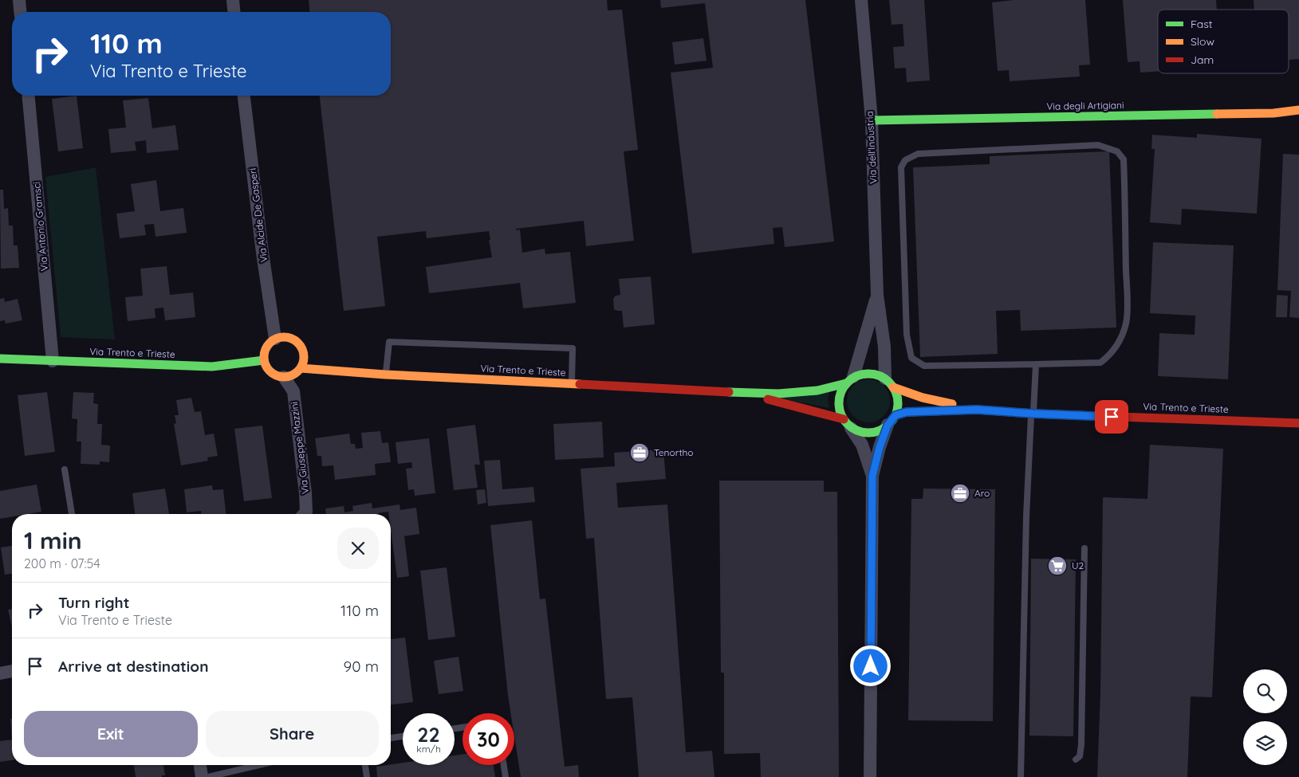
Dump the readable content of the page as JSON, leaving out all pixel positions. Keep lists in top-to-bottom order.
{
  "streets": {
    "street": [
      "Via degli Artigiani",
      "Via dell'Industria",
      "Via Alcide De Gasperi",
      "Via Antonio Gramsci",
      "Via Trento e Trieste",
      "Via Giuseppe Mazzini"
    ]
  },
  "crossings": [
    ["Via degli Artigiani", "Via dell'Industria"],
    ["Via dell'Industria", "Via Trento e Trieste"],
    ["Via Alcide De Gasperi", "Via Trento e Trieste"],
    ["Via Alcide De Gasperi", "Via Giuseppe Mazzini"],
    ["Via Antonio Gramsci", "Via Trento e Trieste"],
    ["Via Trento e Trieste", "Via Giuseppe Mazzini"]
  ],
  "places": {
    "office": ["Tenortho", "Aro"],
    "supermarket": ["U2"]
  },
  "legend": ["Fast", "Slow", "Jam"],
  "page": {
    "turn": ["110 m", "Via Trento e Trieste"],
    "heading": ["1 min", "200 m · 07:54"],
    "list": [
      {
        "name": "Turn right",
        "note": "Via Trento e Trieste",
        "value": "110 m"
      },
      {
        "name": "Arrive at destination",
        "value": "90 m"
      }
    ],
    "buttons": ["Exit", "Share"],
    "speed": "22 km/h",
    "limit": "30"
  }
}
